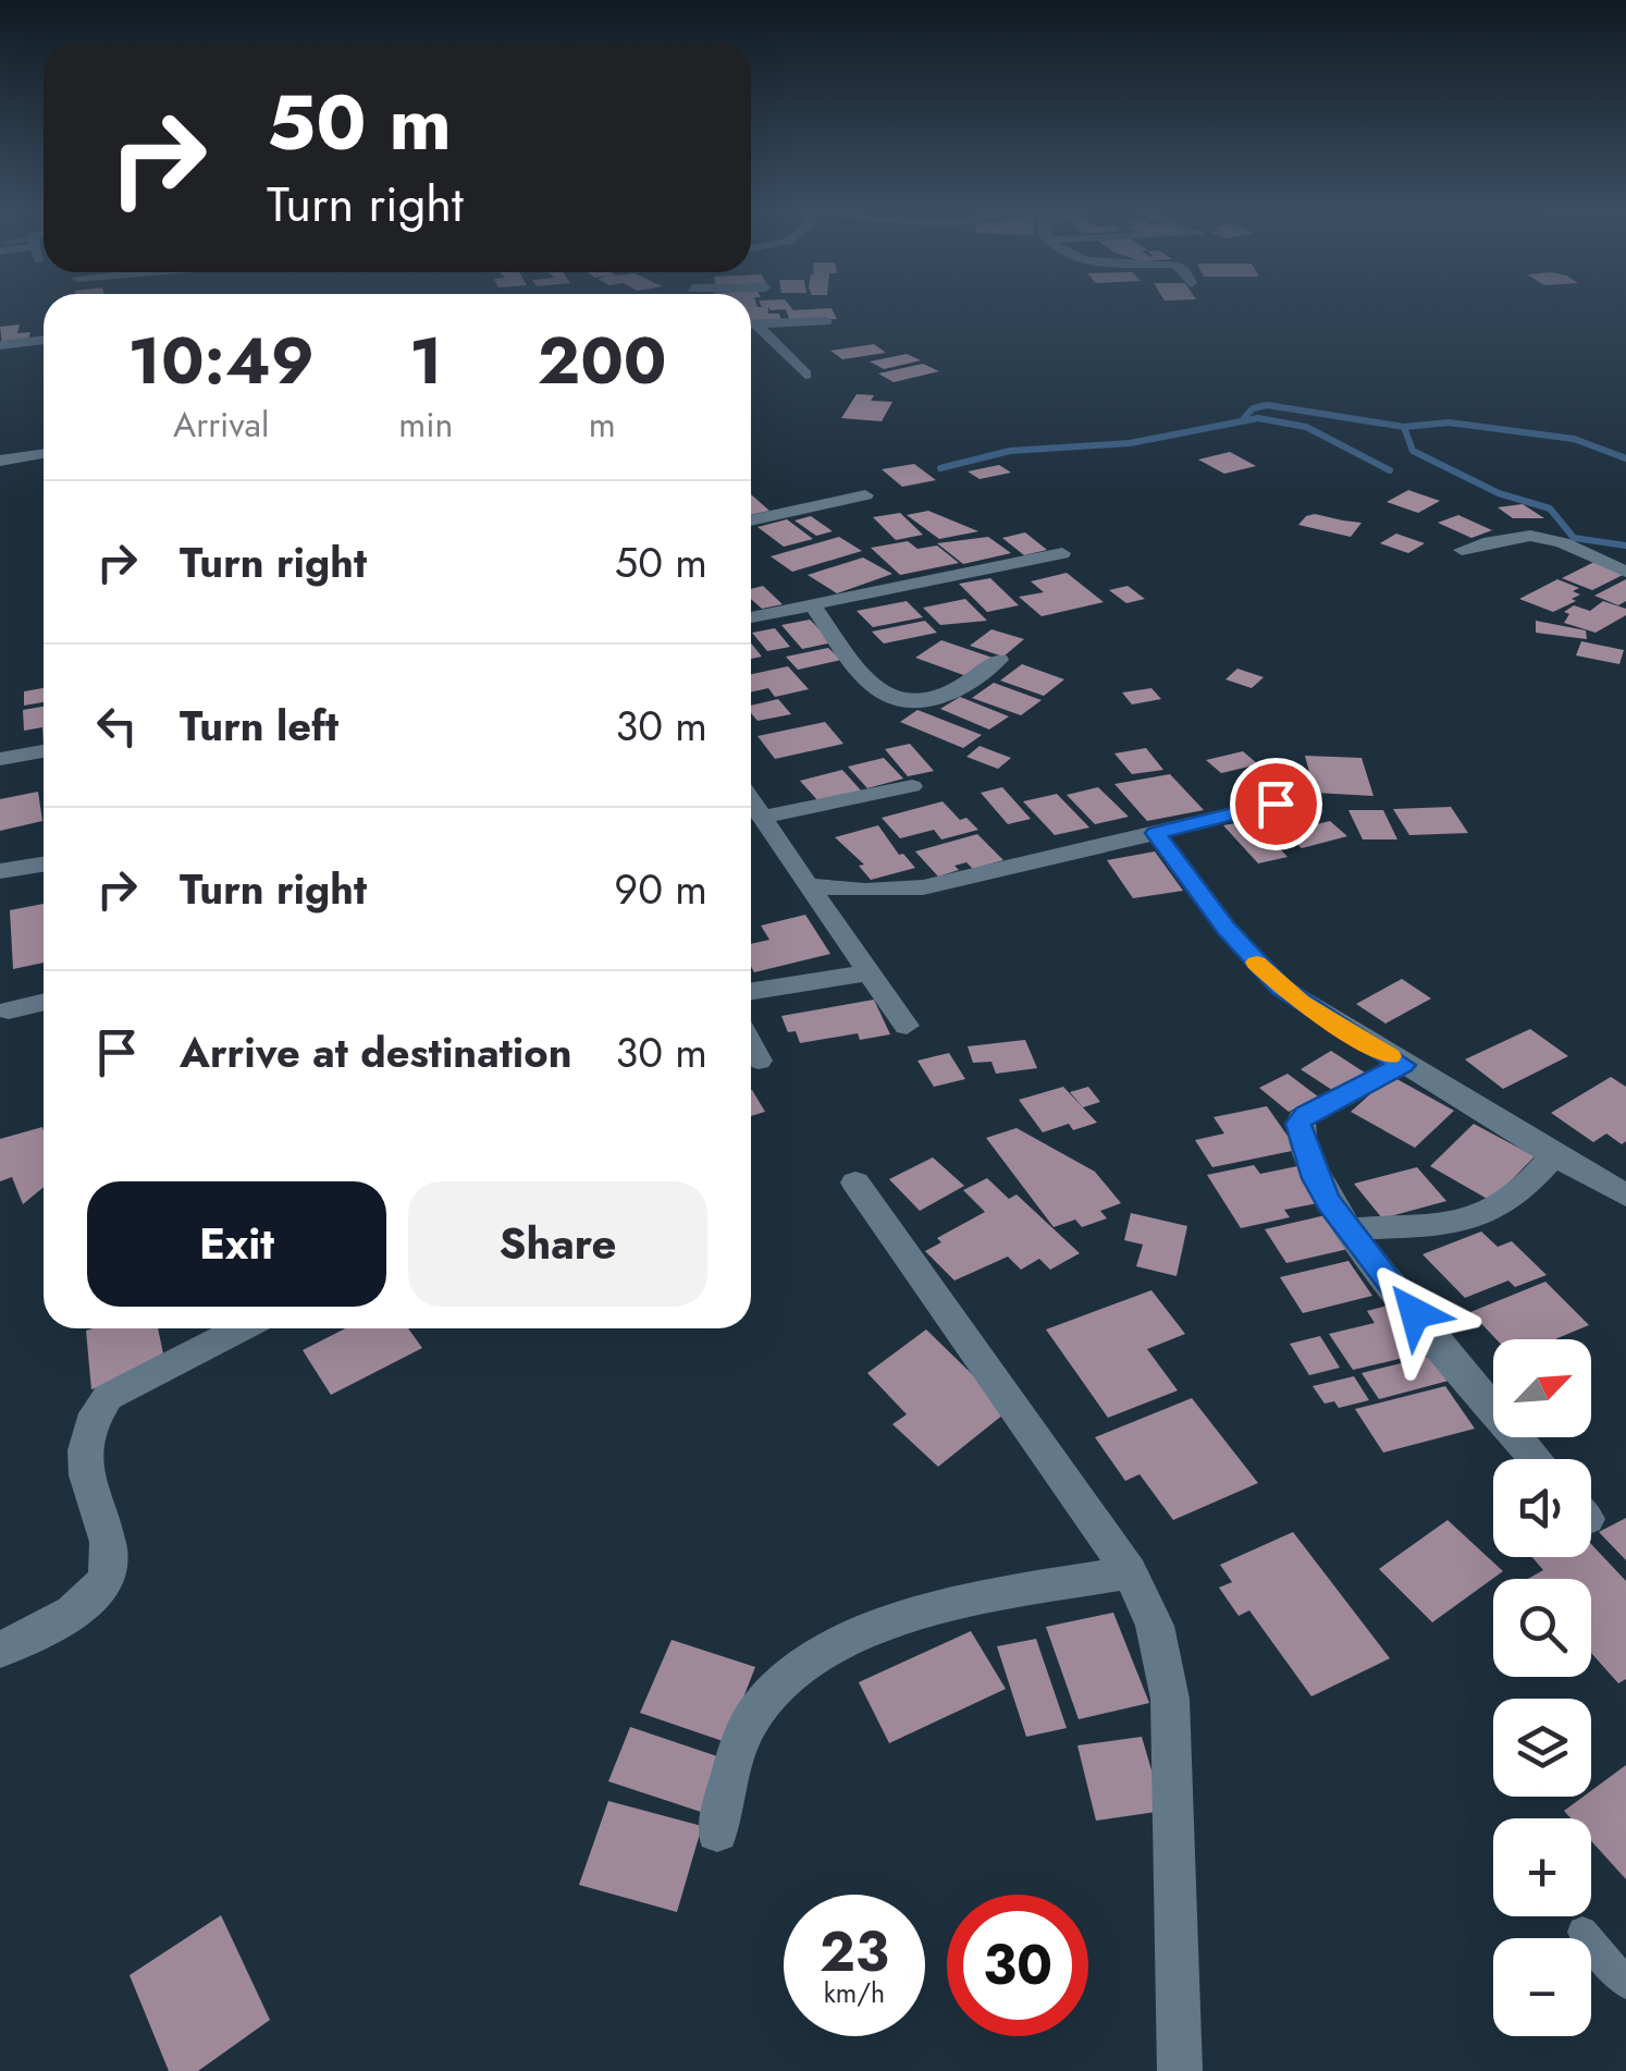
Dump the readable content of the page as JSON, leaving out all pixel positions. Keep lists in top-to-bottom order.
{
  "north": "top right",
  "page": {
    "turn": ["50 m", "Turn right"],
    "eta": [
      "10:49",
      "Arrival",
      "1",
      "min",
      "200",
      "m"
    ],
    "list": [
      {
        "name": "Turn right",
        "value": "50 m"
      },
      {
        "name": "Turn left",
        "value": "30 m"
      },
      {
        "name": "Turn right",
        "value": "90 m"
      },
      {
        "name": "Arrive at destination",
        "value": "30 m"
      }
    ],
    "buttons": ["Exit", "Share"],
    "map_buttons": ["+", "−"],
    "speed": "23 km/h",
    "limit": "30"
  }
}
